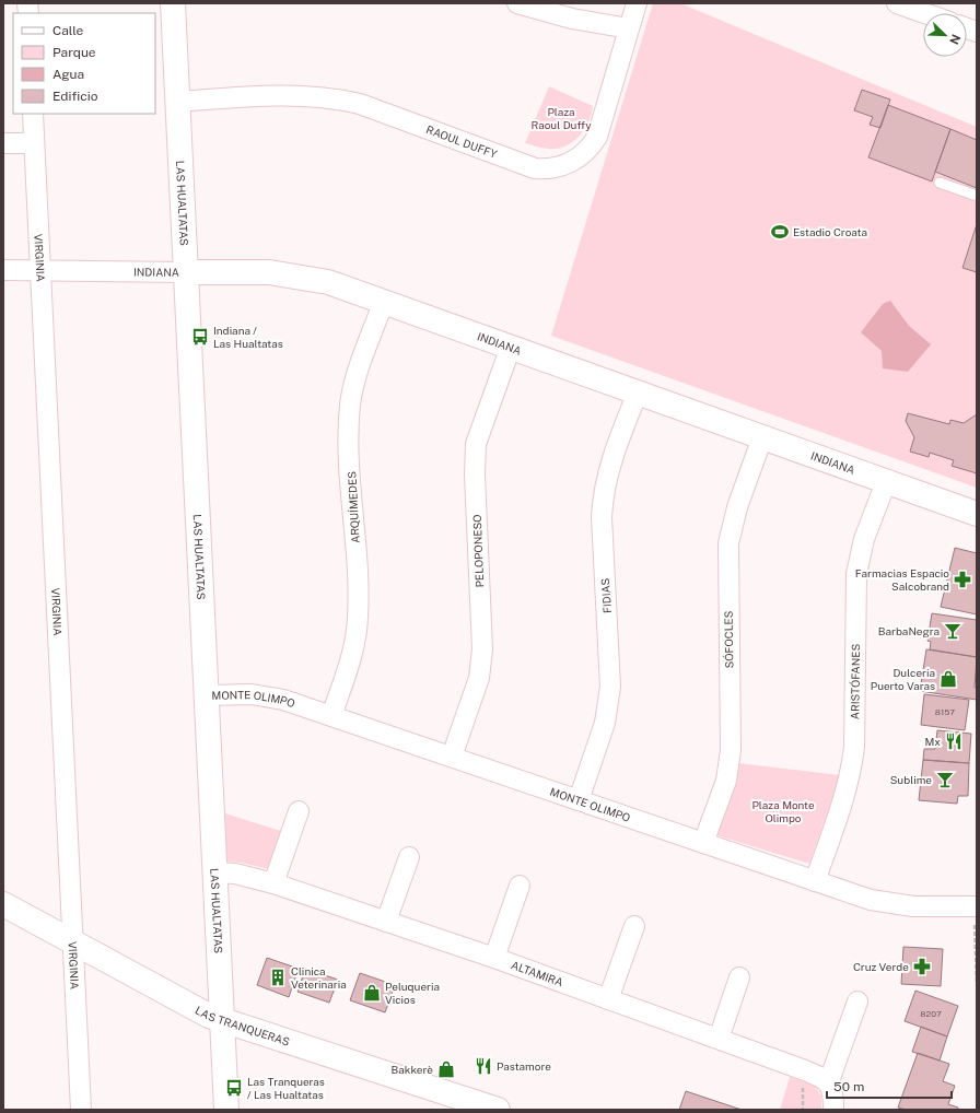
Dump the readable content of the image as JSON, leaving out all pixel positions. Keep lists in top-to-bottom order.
{
  "streets": {
    "street": [
      "RAOUL DUFFY",
      "LAS HUALTATAS",
      "VIRGINIA",
      "INDIANA",
      "ARQUÍMEDES",
      "PELOPONESO",
      "FIDIAS",
      "SÓFOCLES",
      "ARISTÓFANES",
      "MONTE OLIMPO",
      "ALTAMIRA",
      "LAS TRANQUERAS"
    ]
  },
  "crossings": [
    ["RAOUL DUFFY", "LAS HUALTATAS"],
    ["LAS HUALTATAS", "INDIANA"],
    ["LAS HUALTATAS", "MONTE OLIMPO"],
    ["LAS HUALTATAS", "ALTAMIRA"],
    ["LAS HUALTATAS", "LAS TRANQUERAS"],
    ["VIRGINIA", "INDIANA"],
    ["VIRGINIA", "LAS TRANQUERAS"],
    ["INDIANA", "ARQUÍMEDES"],
    ["INDIANA", "PELOPONESO"],
    ["INDIANA", "FIDIAS"],
    ["INDIANA", "SÓFOCLES"],
    ["INDIANA", "ARISTÓFANES"],
    ["ARQUÍMEDES", "MONTE OLIMPO"],
    ["PELOPONESO", "MONTE OLIMPO"],
    ["FIDIAS", "MONTE OLIMPO"],
    ["SÓFOCLES", "MONTE OLIMPO"],
    ["ARISTÓFANES", "MONTE OLIMPO"]
  ],
  "parks": ["Plaza Raoul Duffy", "Plaza Monte Olimpo"],
  "places": {
    "sports": ["Estadio Croata"],
    "bus stop": ["Indiana / Las Hualtatas", "Las Tranqueras / Las Hualtatas"],
    "pharmacy": ["Farmacias Espacio Salcobrand", "Cruz Verde"],
    "bar": ["BarbaNegra", "Sublime"],
    "shop": ["Dulceria Puerto Varas", "Peluqueria Vicios", "Bakkerè"],
    "restaurant": ["Mx", "Pastamore"],
    "building": ["Clinica Veterinaria"]
  },
  "house_numbers": ["8157", "8207"],
  "legend": [
    "Calle",
    "Parque",
    "Agua",
    "Edificio"
  ],
  "scale_bar": "50 m",
  "north": "bottom right"
}
